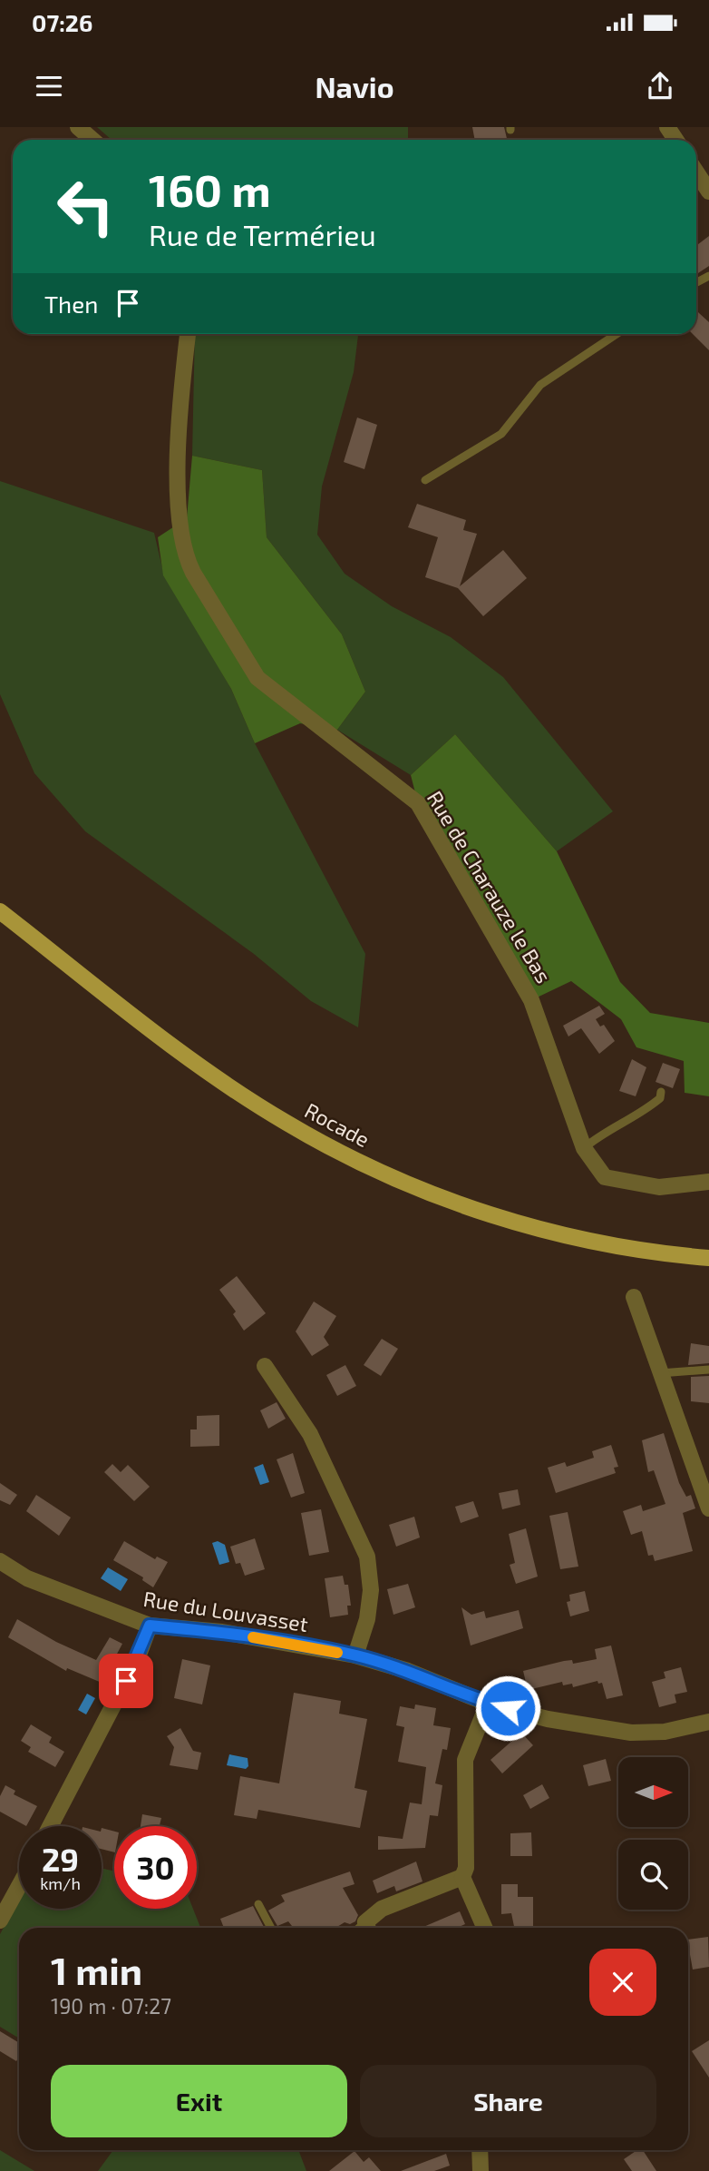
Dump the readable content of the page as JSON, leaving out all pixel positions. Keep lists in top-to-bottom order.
{
  "streets": {
    "main road": ["Rocade"],
    "street": ["Rue de Charauze le Bas", "Rue du Louvasset"]
  },
  "north": "right",
  "page": {
    "status": "07:26",
    "header": "Navio",
    "turn": ["160 m", "Rue de Termérieu"],
    "then": "Then",
    "speed": "29 km/h",
    "limit": "30",
    "heading": ["1 min", "190 m · 07:27"],
    "buttons": ["Exit", "Share"]
  }
}
